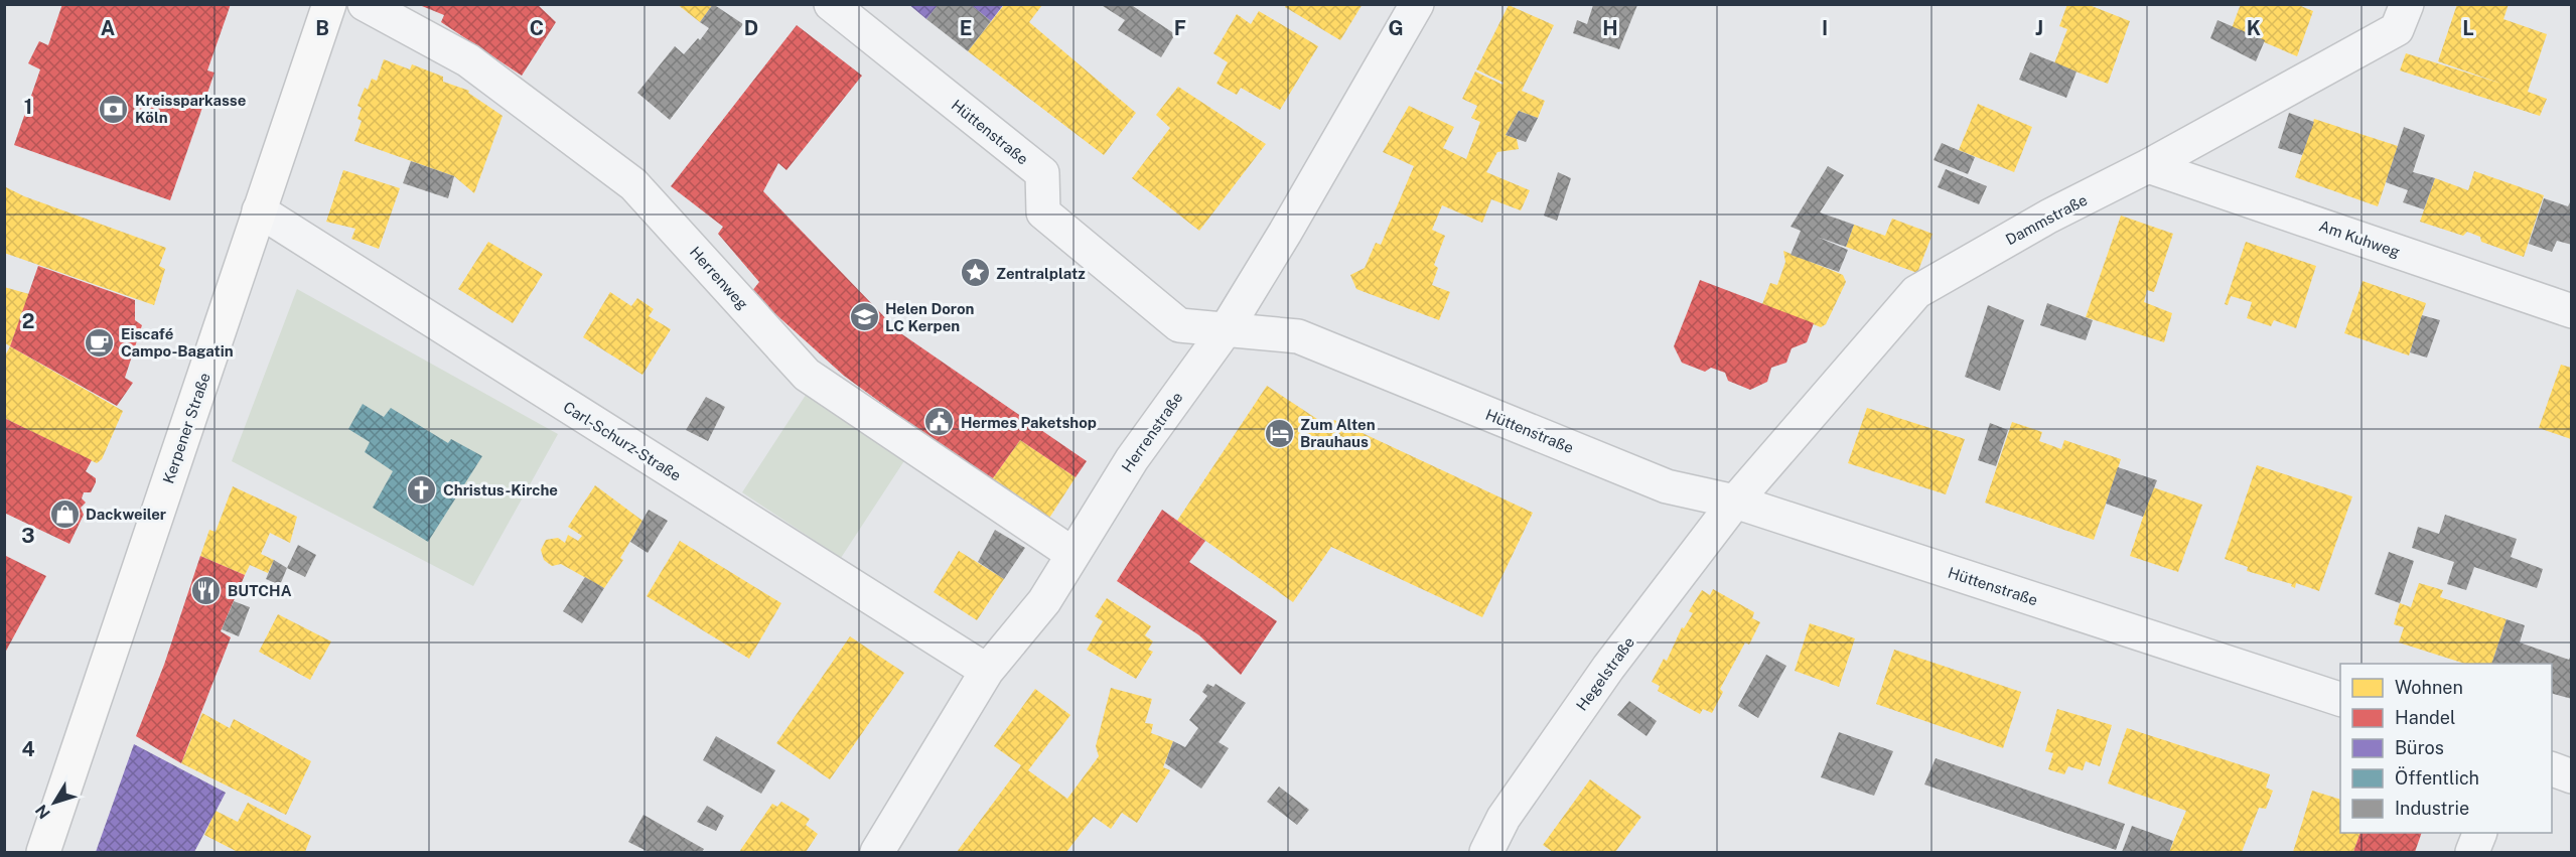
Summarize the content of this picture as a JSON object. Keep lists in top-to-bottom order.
{
  "streets": {
    "street": [
      "Hüttenstraße",
      "Dammstraße",
      "Am Kuhweg",
      "Herrenweg",
      "Kerpener Straße",
      "Herrenstraße",
      "Carl-Schurz-Straße",
      "Hegelstraße"
    ]
  },
  "crossings": [
    ["Hüttenstraße", "Dammstraße"],
    ["Hüttenstraße", "Herrenstraße"],
    ["Hüttenstraße", "Hegelstraße"],
    ["Dammstraße", "Am Kuhweg"],
    ["Dammstraße", "Hegelstraße"],
    ["Herrenweg", "Herrenstraße"],
    ["Kerpener Straße", "Carl-Schurz-Straße"],
    ["Herrenstraße", "Carl-Schurz-Straße"]
  ],
  "places": {
    "bank": ["Kreissparkasse Köln"],
    "place": ["Zentralplatz"],
    "school or university": ["Helen Doron LC Kerpen"],
    "cafe": ["Eiscafé Campo-Bagatin"],
    "public building": ["Hermes Paketshop"],
    "hotel": ["Zum Alten Brauhaus"],
    "church": ["Christus-Kirche"],
    "shop": ["Dackweiler"],
    "restaurant": ["BUTCHA"]
  },
  "legend": [
    "Wohnen",
    "Handel",
    "Büros",
    "Öffentlich",
    "Industrie"
  ],
  "north": "bottom left",
  "grid": {
    "columns": [
      "A",
      "B",
      "C",
      "D",
      "E",
      "F",
      "G",
      "H",
      "I",
      "J",
      "K",
      "L"
    ],
    "rows": [
      "1",
      "2",
      "3",
      "4"
    ]
  }
}
